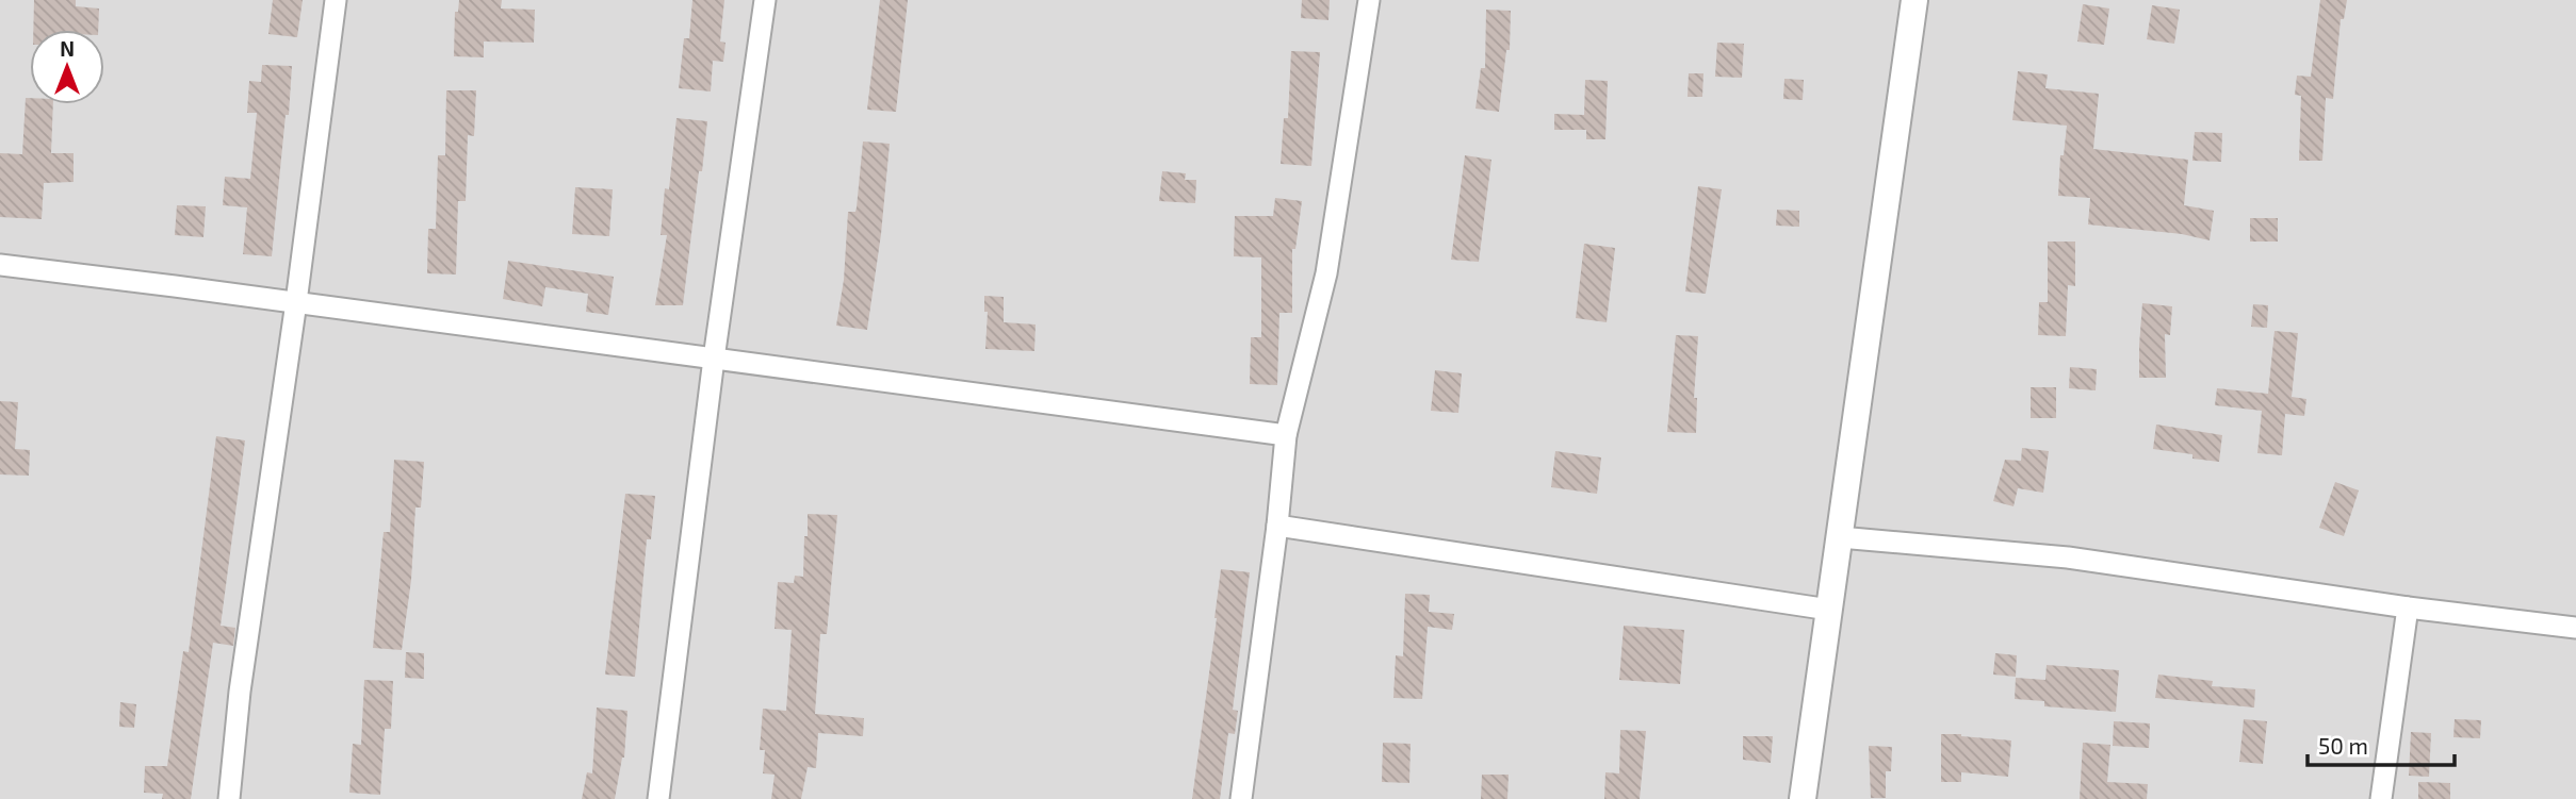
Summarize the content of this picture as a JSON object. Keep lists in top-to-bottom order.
{
  "scale_bar": "50 m",
  "north": "top"
}
